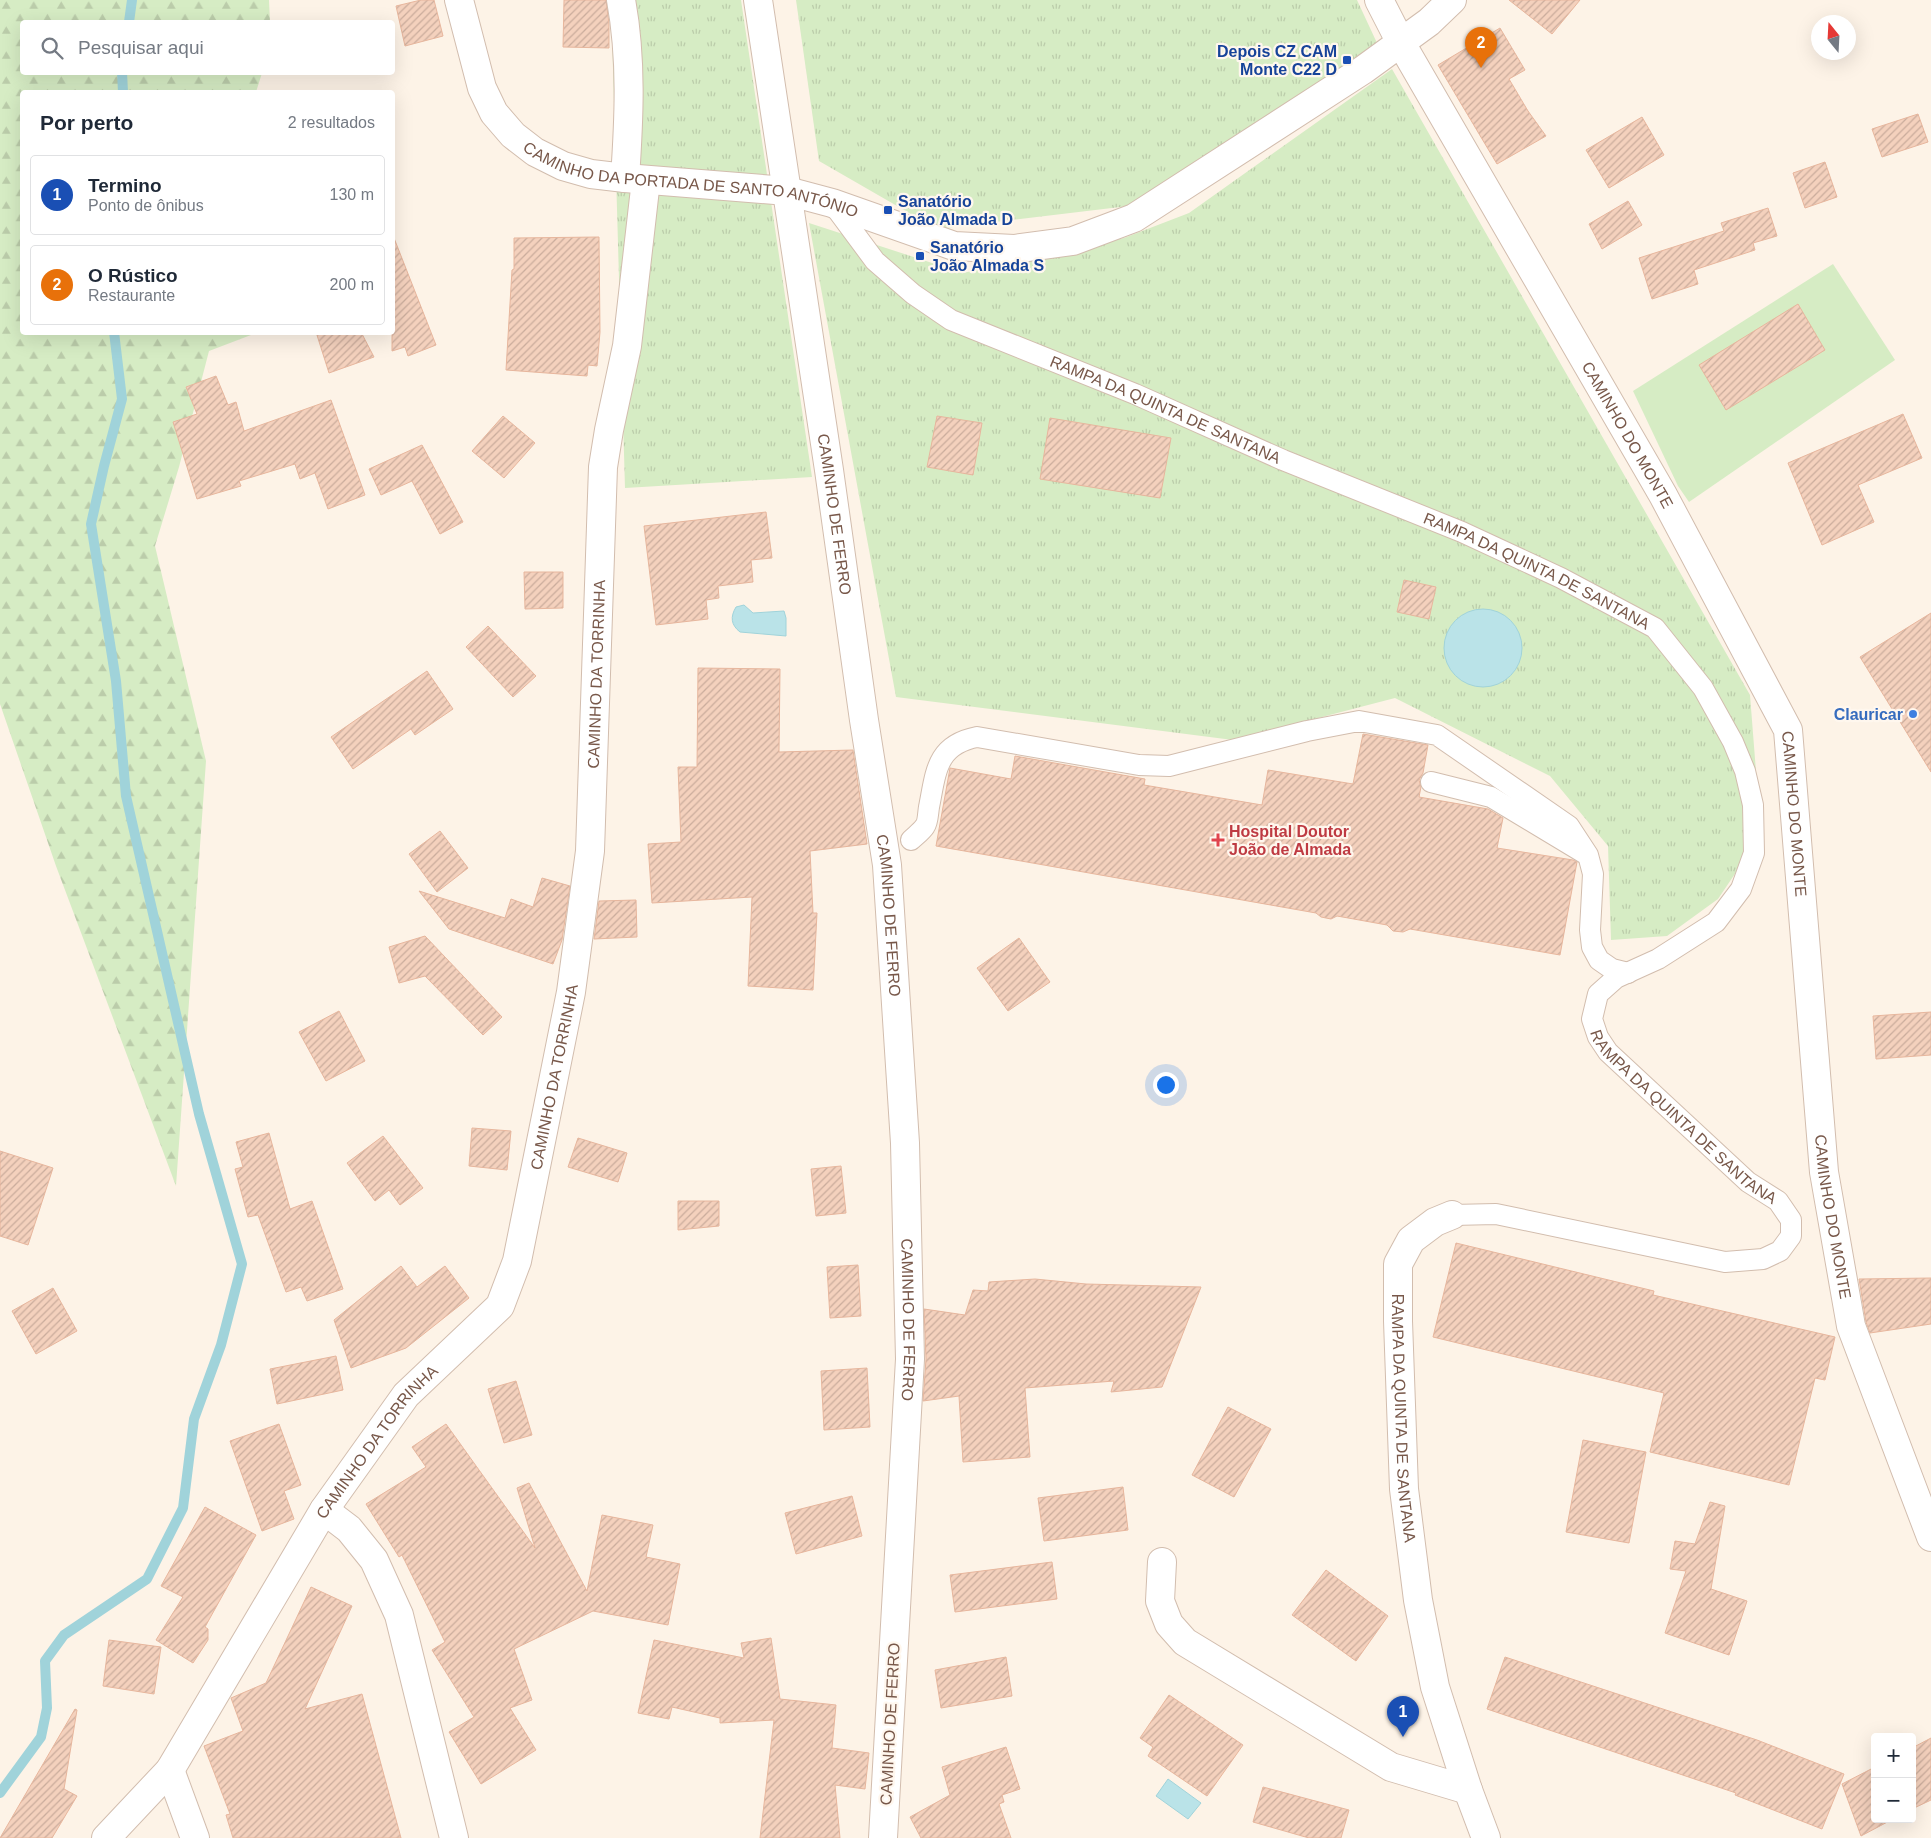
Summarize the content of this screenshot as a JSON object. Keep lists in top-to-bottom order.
{
  "streets": {
    "street": [
      "CAMINHO DA PORTADA DE SANTO ANTÓNIO",
      "RAMPA DA QUINTA DE SANTANA",
      "CAMINHO DO MONTE",
      "CAMINHO DE FERRO",
      "CAMINHO DA TORRINHA"
    ]
  },
  "crossings": [
    ["CAMINHO DA PORTADA DE SANTO ANTÓNIO", "RAMPA DA QUINTA DE SANTANA"],
    ["CAMINHO DA PORTADA DE SANTO ANTÓNIO", "CAMINHO DO MONTE"],
    ["CAMINHO DA PORTADA DE SANTO ANTÓNIO", "CAMINHO DE FERRO"],
    ["CAMINHO DA PORTADA DE SANTO ANTÓNIO", "CAMINHO DA TORRINHA"]
  ],
  "places": {
    "transit": ["Depois CZ CAM Monte C22 D", "Sanatório João Almada D", "Sanatório João Almada S"],
    "other": ["Clauricar"],
    "health": ["Hospital Doutor João de Almada"]
  },
  "north": "top",
  "page": {
    "search": "Pesquisar aqui",
    "pins": ["2", "1"],
    "heading": ["Por perto", "2 resultados"],
    "list": [
      {
        "mark": "1",
        "name": "Termino",
        "note": "Ponto de ônibus",
        "value": "130 m"
      },
      {
        "mark": "2",
        "name": "O Rústico",
        "note": "Restaurante",
        "value": "200 m"
      }
    ],
    "map_buttons": ["+", "−"]
  }
}
